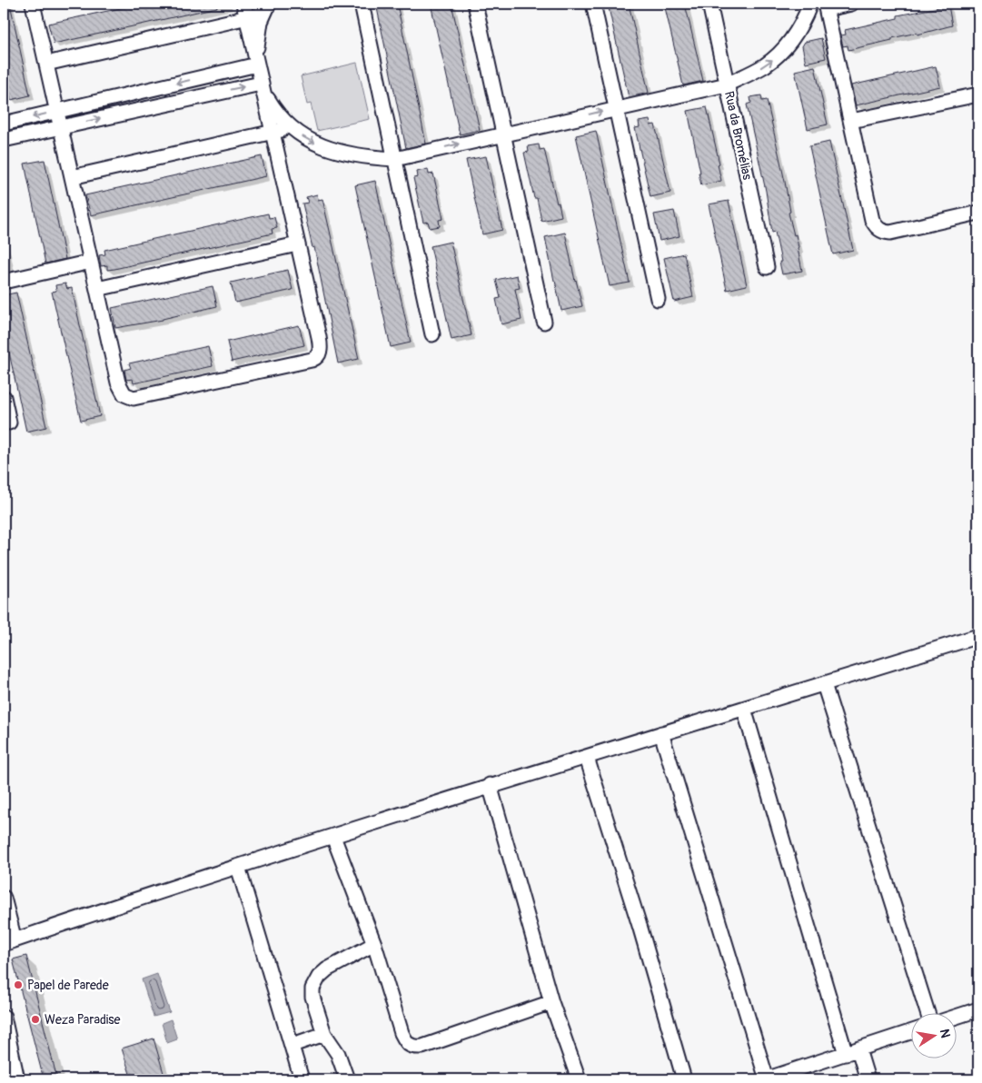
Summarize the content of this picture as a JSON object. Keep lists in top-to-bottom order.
{
  "streets": {
    "street": ["Rua da Bromélias"]
  },
  "places": ["Papel de Parede", "Weza Paradise"],
  "north": "right"
}
